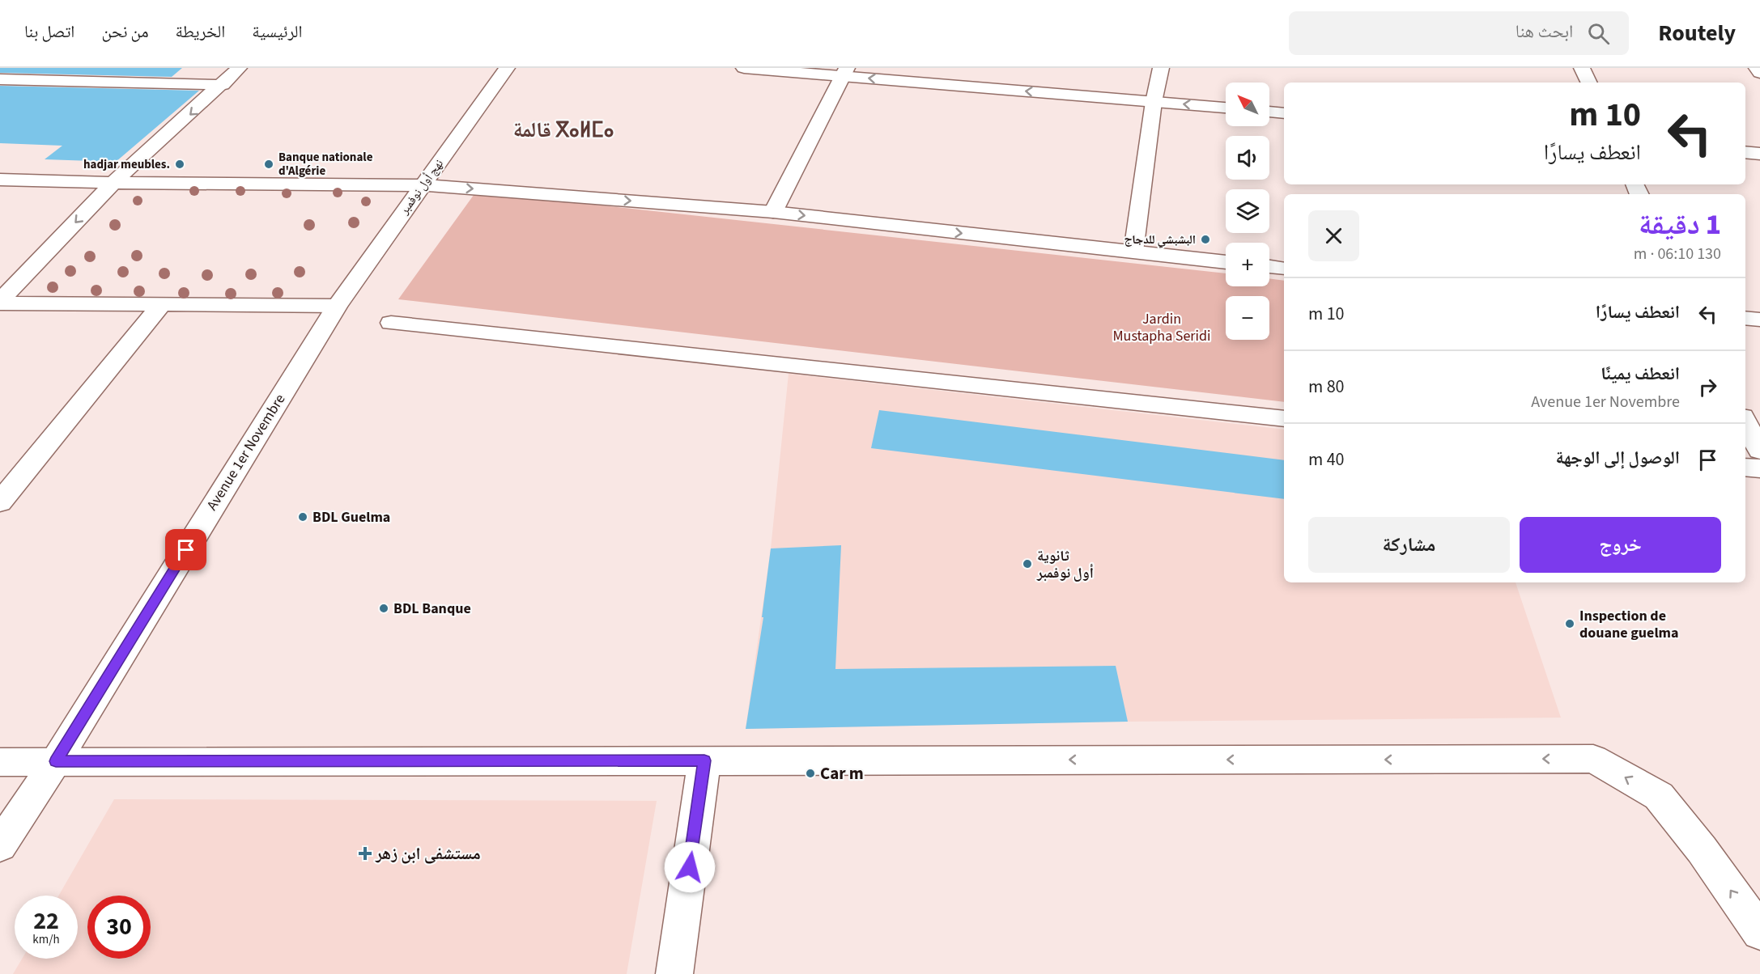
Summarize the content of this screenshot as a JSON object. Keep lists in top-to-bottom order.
{
  "streets": {
    "street": ["نهج أول نوفمبر", "Avenue 1er Novembre"]
  },
  "crossings": [
    ["نهج أول نوفمبر", "Avenue 1er Novembre"]
  ],
  "districts": ["قالمة ⴳⴰⵍⵎⴰ"],
  "parks": ["Jardin Mustapha Seridi"],
  "places": {
    "other": [
      "hadjar meubles.",
      "Banque nationale d'Algérie",
      "البشبشي للدجاج",
      "BDL Guelma",
      "ثانوية أول نوفمبر",
      "BDL Banque",
      "Inspection de douane guelma",
      "Car m"
    ],
    "health": ["مستشفى ابن زهر"]
  },
  "north": "top left",
  "page": {
    "header": "Routely",
    "search": "ابحث هنا",
    "nav": [
      "الرئيسية",
      "الخريطة",
      "من نحن",
      "اتصل بنا"
    ],
    "map_buttons": ["+", "−"],
    "turn": ["10 m", "انعطف يسارًا"],
    "heading": ["1 دقيقة", "130 m · 06:10"],
    "list": [
      {
        "name": "انعطف يسارًا",
        "value": "10 m"
      },
      {
        "name": "انعطف يمينًا",
        "note": "Avenue 1er Novembre",
        "value": "80 m"
      },
      {
        "name": "الوصول إلى الوجهة",
        "value": "40 m"
      }
    ],
    "buttons": ["خروج", "مشاركة"],
    "speed": "22 km/h",
    "limit": "30"
  }
}
